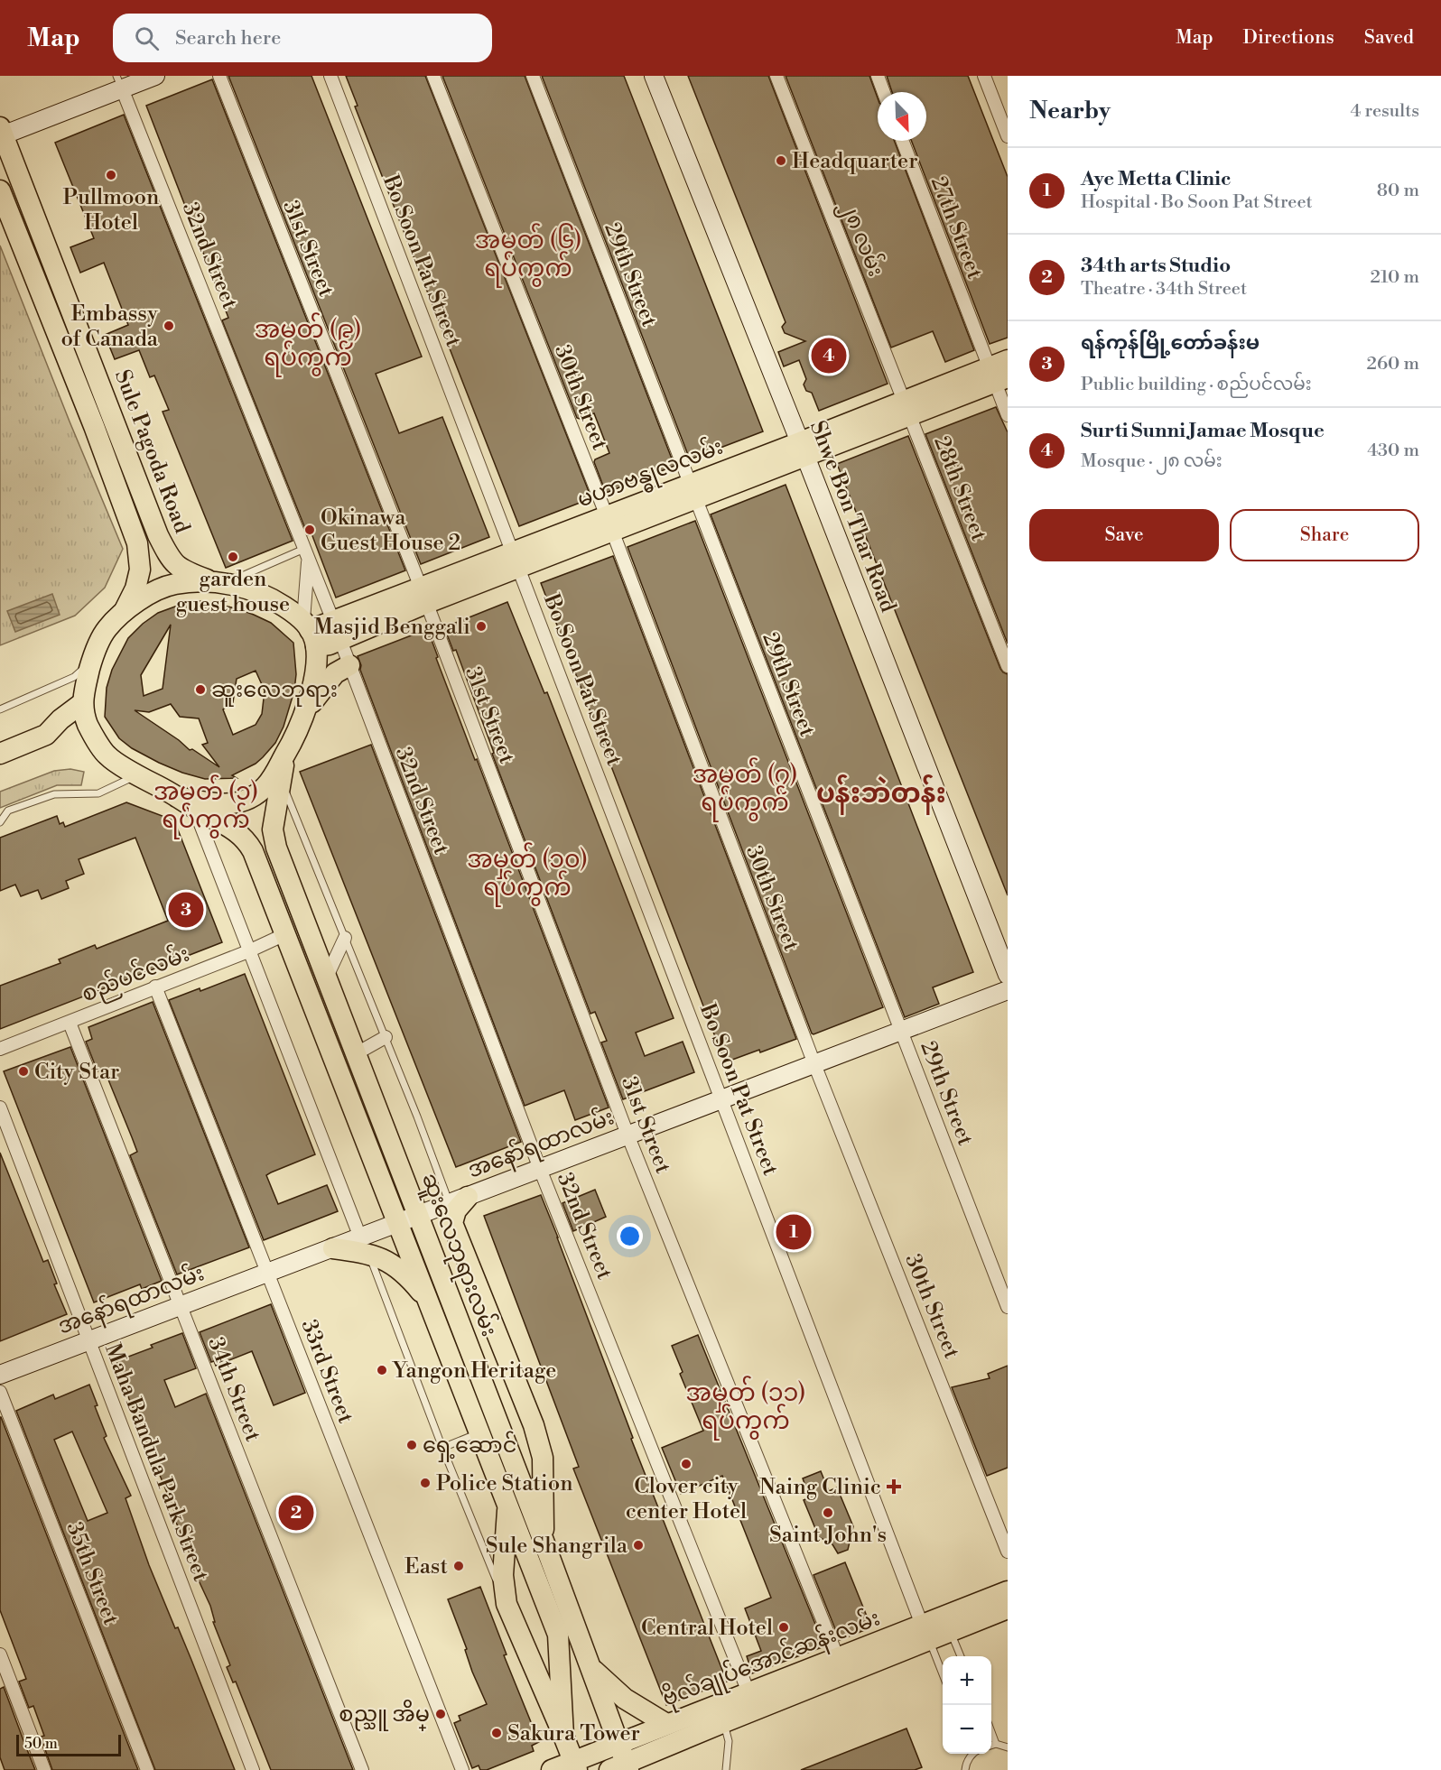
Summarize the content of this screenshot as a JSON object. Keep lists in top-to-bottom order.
{
  "streets": {
    "main road": [
      "Sule Pagoda Road",
      "မဟာဗန္ဓုလလမ်း",
      "Shwe Bon Thar Road",
      "အနော်ရထာလမ်း",
      "ဆူးလေဘုရားလမ်း",
      "ဗိုလ်ချုပ်အောင်ဆန်းလမ်း"
    ],
    "street": [
      "27th Street",
      "၂၈ လမ်း",
      "31st Street",
      "32nd Street",
      "Bo Soon Pat Street",
      "29th Street",
      "30th Street",
      "28th Street",
      "စည်ပင်လမ်း",
      "33rd Street",
      "34th Street",
      "Maha Bandula Park Street",
      "35th Street"
    ]
  },
  "crossings": [
    ["27th Street", "မဟာဗန္ဓုလလမ်း"],
    ["၂၈ လမ်း", "မဟာဗန္ဓုလလမ်း"],
    ["၂၈ လမ်း", "28th Street"],
    ["31st Street", "မဟာဗန္ဓုလလမ်း"],
    ["31st Street", "အနော်ရထာလမ်း"],
    ["31st Street", "ဗိုလ်ချုပ်အောင်ဆန်းလမ်း"],
    ["32nd Street", "မဟာဗန္ဓုလလမ်း"],
    ["32nd Street", "အနော်ရထာလမ်း"],
    ["32nd Street", "ဗိုလ်ချုပ်အောင်ဆန်းလမ်း"],
    ["Bo Soon Pat Street", "မဟာဗန္ဓုလလမ်း"],
    ["Bo Soon Pat Street", "အနော်ရထာလမ်း"],
    ["Bo Soon Pat Street", "ဗိုလ်ချုပ်အောင်ဆန်းလမ်း"],
    ["29th Street", "မဟာဗန္ဓုလလမ်း"],
    ["29th Street", "အနော်ရထာလမ်း"],
    ["30th Street", "မဟာဗန္ဓုလလမ်း"],
    ["30th Street", "အနော်ရထာလမ်း"],
    ["မဟာဗန္ဓုလလမ်း", "28th Street"],
    ["မဟာဗန္ဓုလလမ်း", "Shwe Bon Thar Road"],
    ["စည်ပင်လမ်း", "ဆူးလေဘုရားလမ်း"],
    ["စည်ပင်လမ်း", "33rd Street"],
    ["စည်ပင်လမ်း", "34th Street"],
    ["အနော်ရထာလမ်း", "ဆူးလေဘုရားလမ်း"],
    ["အနော်ရထာလမ်း", "33rd Street"],
    ["အနော်ရထာလမ်း", "34th Street"],
    ["အနော်ရထာလမ်း", "Maha Bandula Park Street"],
    ["ဆူးလေဘုရားလမ်း", "ဗိုလ်ချုပ်အောင်ဆန်းလမ်း"]
  ],
  "districts": [
    "အမှတ် (၆) ရပ်ကွက်",
    "အမှတ် (၉) ရပ်ကွက်",
    "အမှတ် (၇) ရပ်ကွက်",
    "အမှတ် (၁) ရပ်ကွက်",
    "ပန်းဘဲတန်း",
    "အမှတ် (၁၀) ရပ်ကွက်",
    "အမှတ် (၁၁) ရပ်ကွက်"
  ],
  "places": {
    "other": [
      "Headquarter",
      "Pullmoon Hotel",
      "Embassy of Canada",
      "Okinawa Guest House 2",
      "garden guest house",
      "Masjid Benggali",
      "ဆူးလေဘုရား",
      "City Star",
      "Yangon Heritage",
      "ရှေ့ဆောင်",
      "Clover city center Hotel",
      "Police Station",
      "Saint John's",
      "Sule Shangrila",
      "East",
      "Central Hotel",
      "စည္သူ အိမ္",
      "Sakura Tower"
    ],
    "health": ["Naing Clinic"]
  },
  "scale_bar": "50 m",
  "north": "bottom right",
  "page": {
    "header": "Map",
    "search": "Search here",
    "nav": ["Map", "Directions", "Saved"],
    "heading": ["Nearby", "4 results"],
    "list": [
      {
        "mark": "1",
        "name": "Aye Metta Clinic",
        "note": "Hospital · Bo Soon Pat Street",
        "value": "80 m"
      },
      {
        "mark": "2",
        "name": "34th arts Studio",
        "note": "Theatre · 34th Street",
        "value": "210 m"
      },
      {
        "mark": "3",
        "name": "ရန်ကုန်မြို့တော်ခန်းမ",
        "note": "Public building · စည်ပင်လမ်း",
        "value": "260 m"
      },
      {
        "mark": "4",
        "name": "Surti Sunni Jamae Mosque",
        "note": "Mosque · ၂၈ လမ်း",
        "value": "430 m"
      }
    ],
    "pins": [
      "4",
      "3",
      "1",
      "2"
    ],
    "buttons": ["Save", "Share"],
    "map_buttons": ["+", "−"],
    "scale": "50 m"
  }
}
